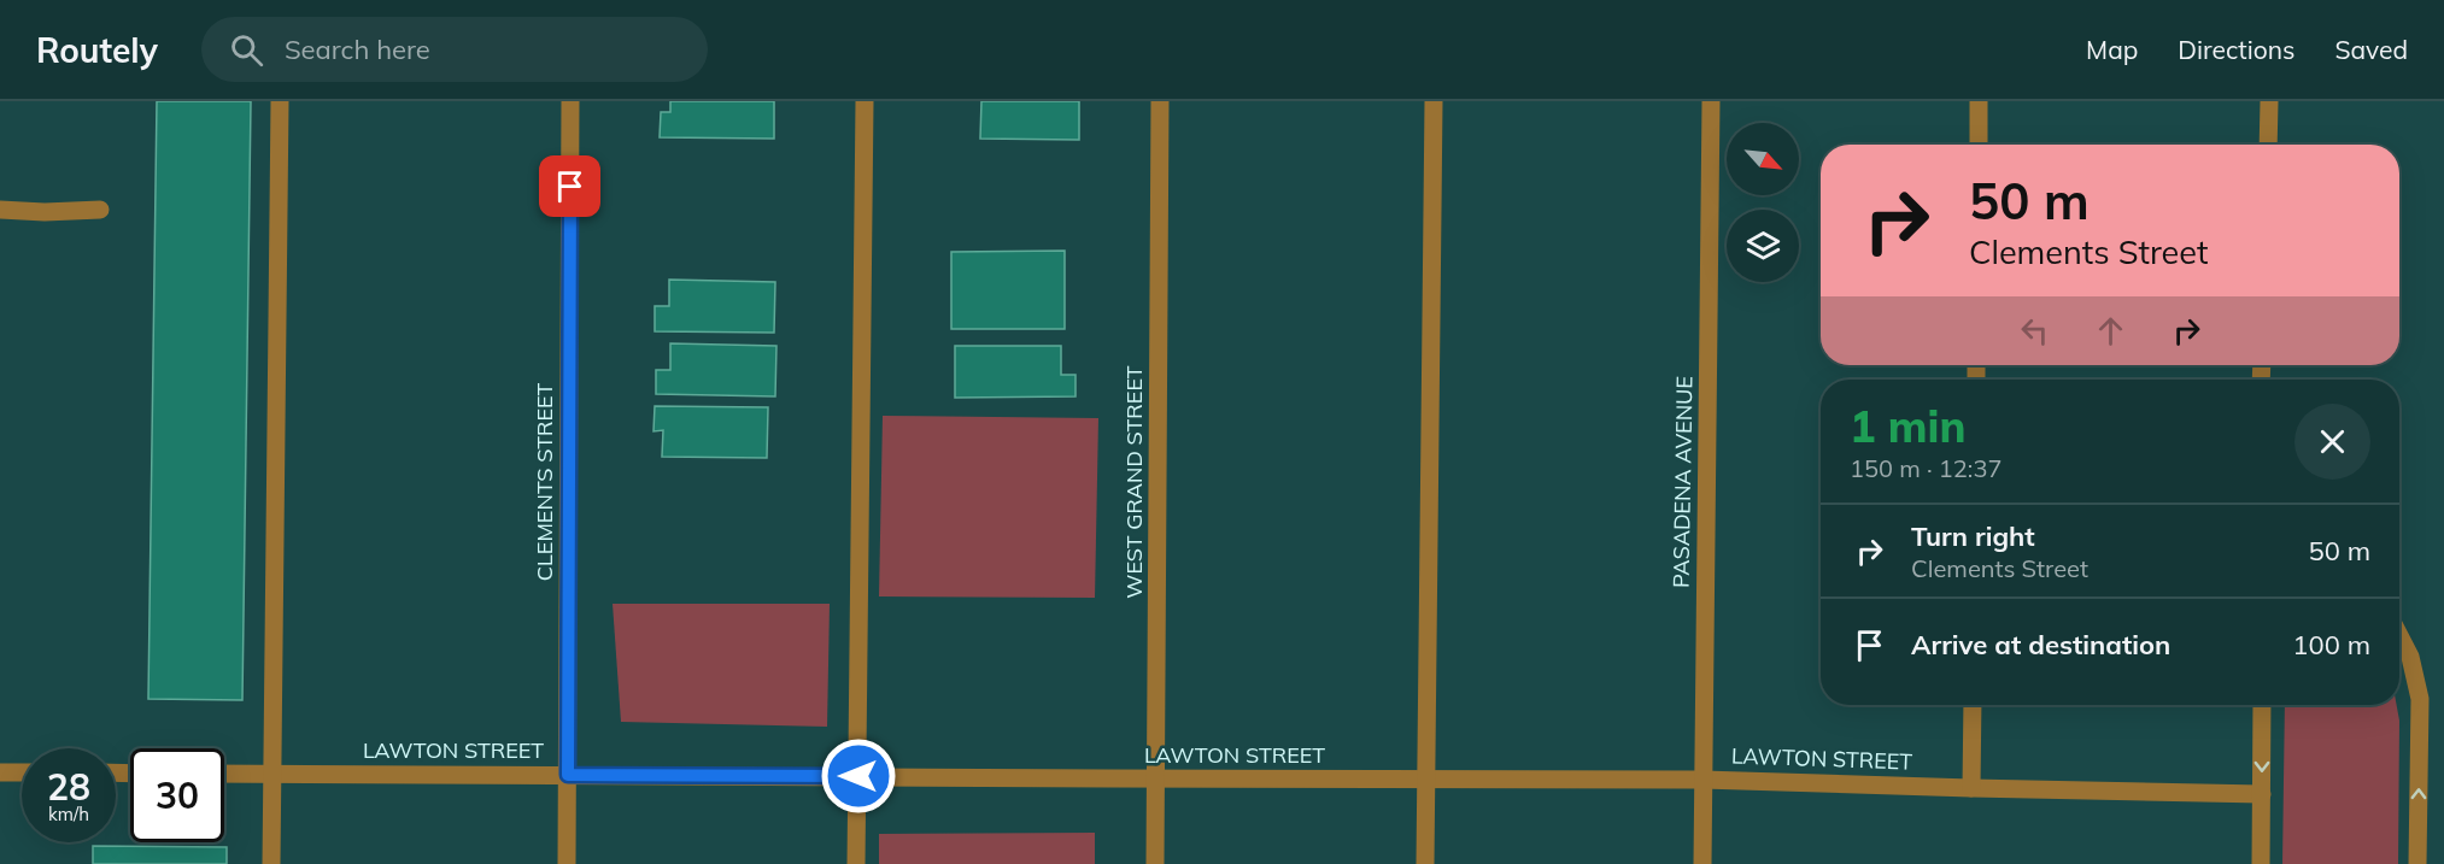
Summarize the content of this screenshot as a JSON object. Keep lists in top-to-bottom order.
{
  "streets": {
    "street": [
      "CLEMENTS STREET",
      "WEST GRAND STREET",
      "PASADENA AVENUE",
      "LAWTON STREET"
    ]
  },
  "crossings": [
    ["CLEMENTS STREET", "LAWTON STREET"],
    ["WEST GRAND STREET", "LAWTON STREET"],
    ["PASADENA AVENUE", "LAWTON STREET"]
  ],
  "north": "bottom right",
  "page": {
    "header": "Routely",
    "search": "Search here",
    "nav": ["Map", "Directions", "Saved"],
    "turn": ["50 m", "Clements Street"],
    "heading": ["1 min", "150 m · 12:37"],
    "list": [
      {
        "name": "Turn right",
        "note": "Clements Street",
        "value": "50 m"
      },
      {
        "name": "Arrive at destination",
        "value": "100 m"
      }
    ],
    "speed": "28 km/h",
    "limit": "30"
  }
}
